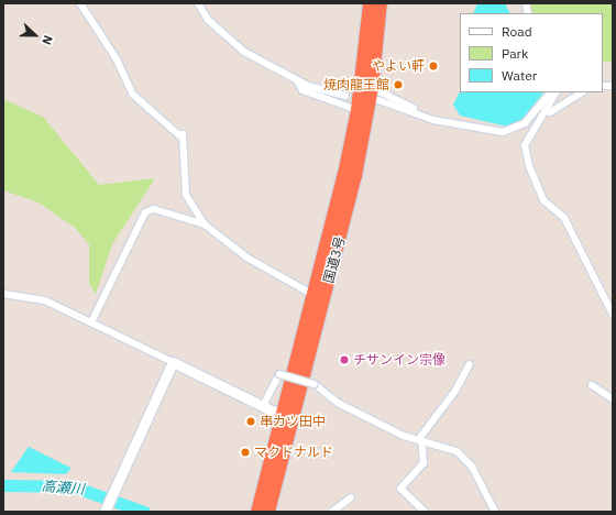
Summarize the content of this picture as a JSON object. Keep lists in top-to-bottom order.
{
  "streets": {
    "highway": ["国道3号"]
  },
  "water": ["高瀬川"],
  "places": [
    "やよい軒",
    "焼肉龍王館",
    "チサンイン宗像",
    "串カツ田中",
    "マクドナルド"
  ],
  "legend": ["Road", "Park", "Water"],
  "north": "right"
}
